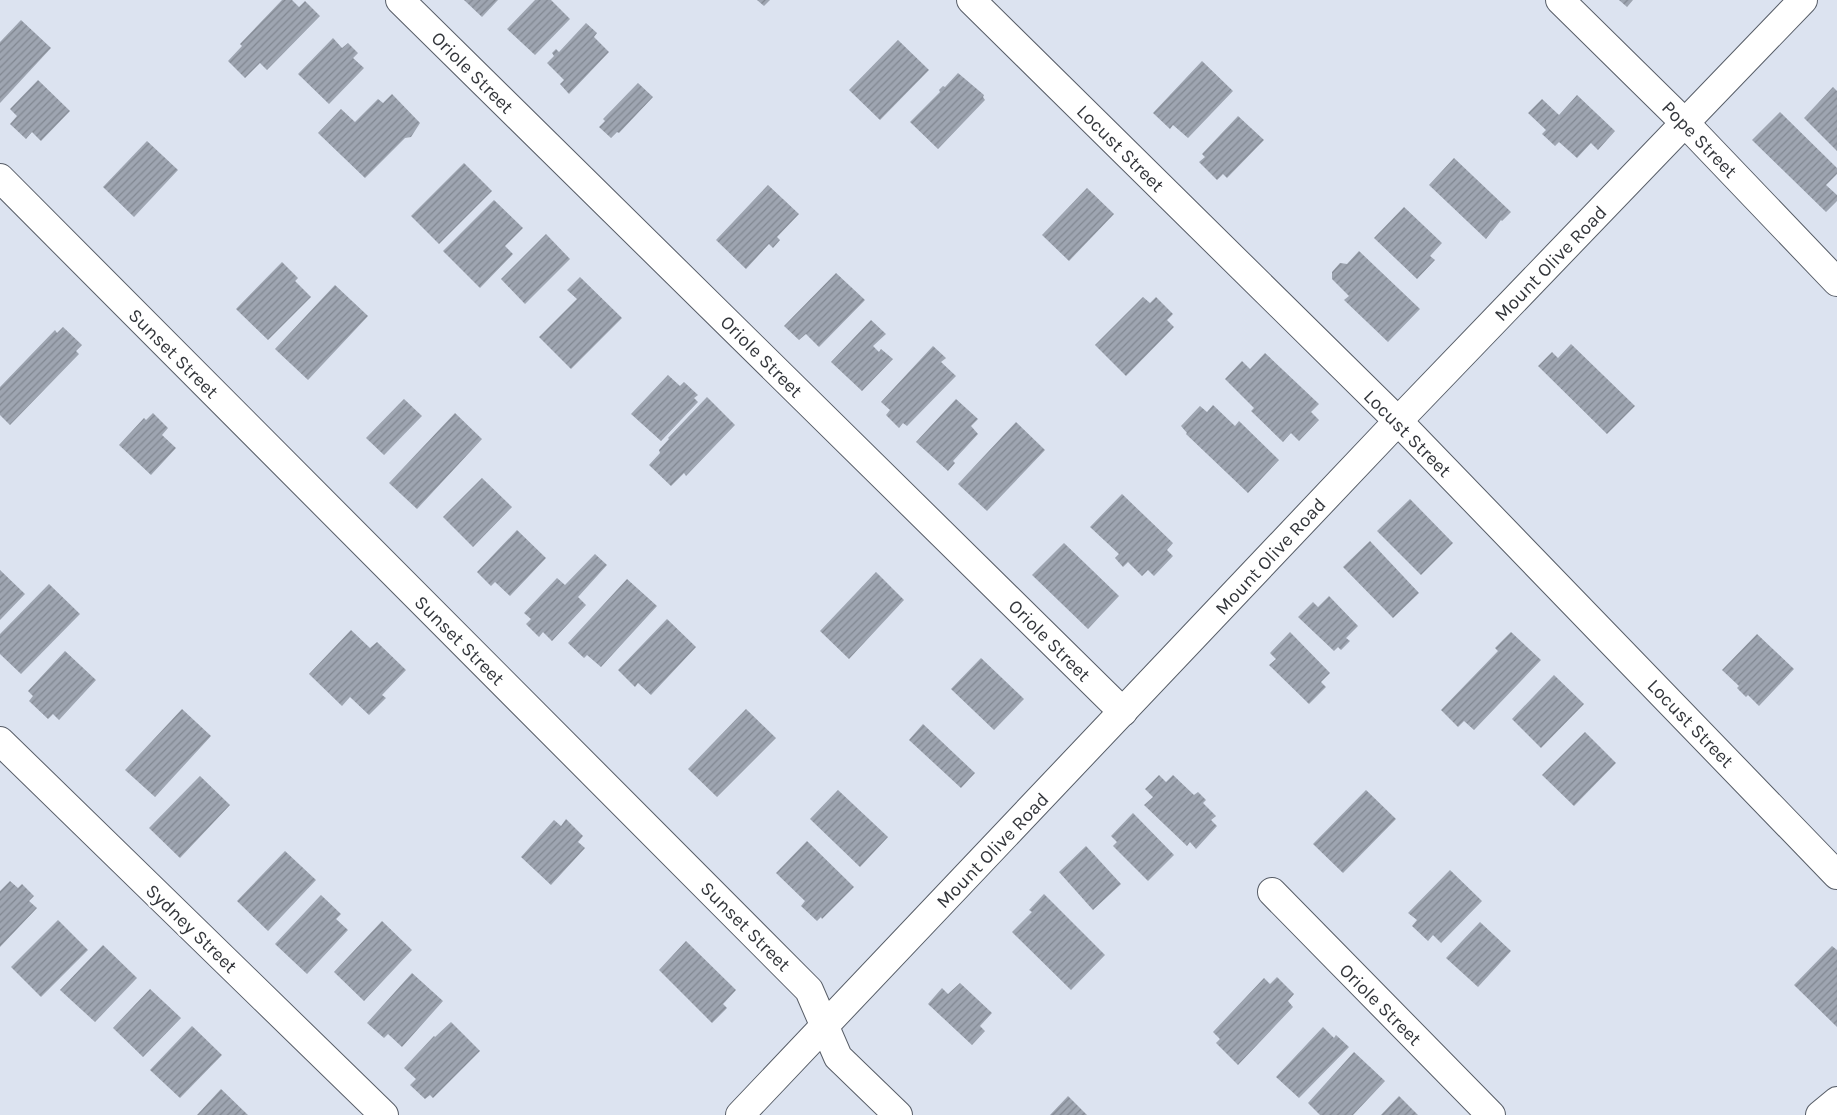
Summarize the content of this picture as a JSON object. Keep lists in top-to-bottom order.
{
  "streets": {
    "street": [
      "Oriole Street",
      "Pope Street",
      "Locust Street",
      "Mount Olive Road",
      "Sunset Street",
      "Sydney Street"
    ]
  },
  "crossings": [
    ["Oriole Street", "Mount Olive Road"],
    ["Pope Street", "Mount Olive Road"],
    ["Locust Street", "Mount Olive Road"],
    ["Mount Olive Road", "Sunset Street"]
  ]
}
